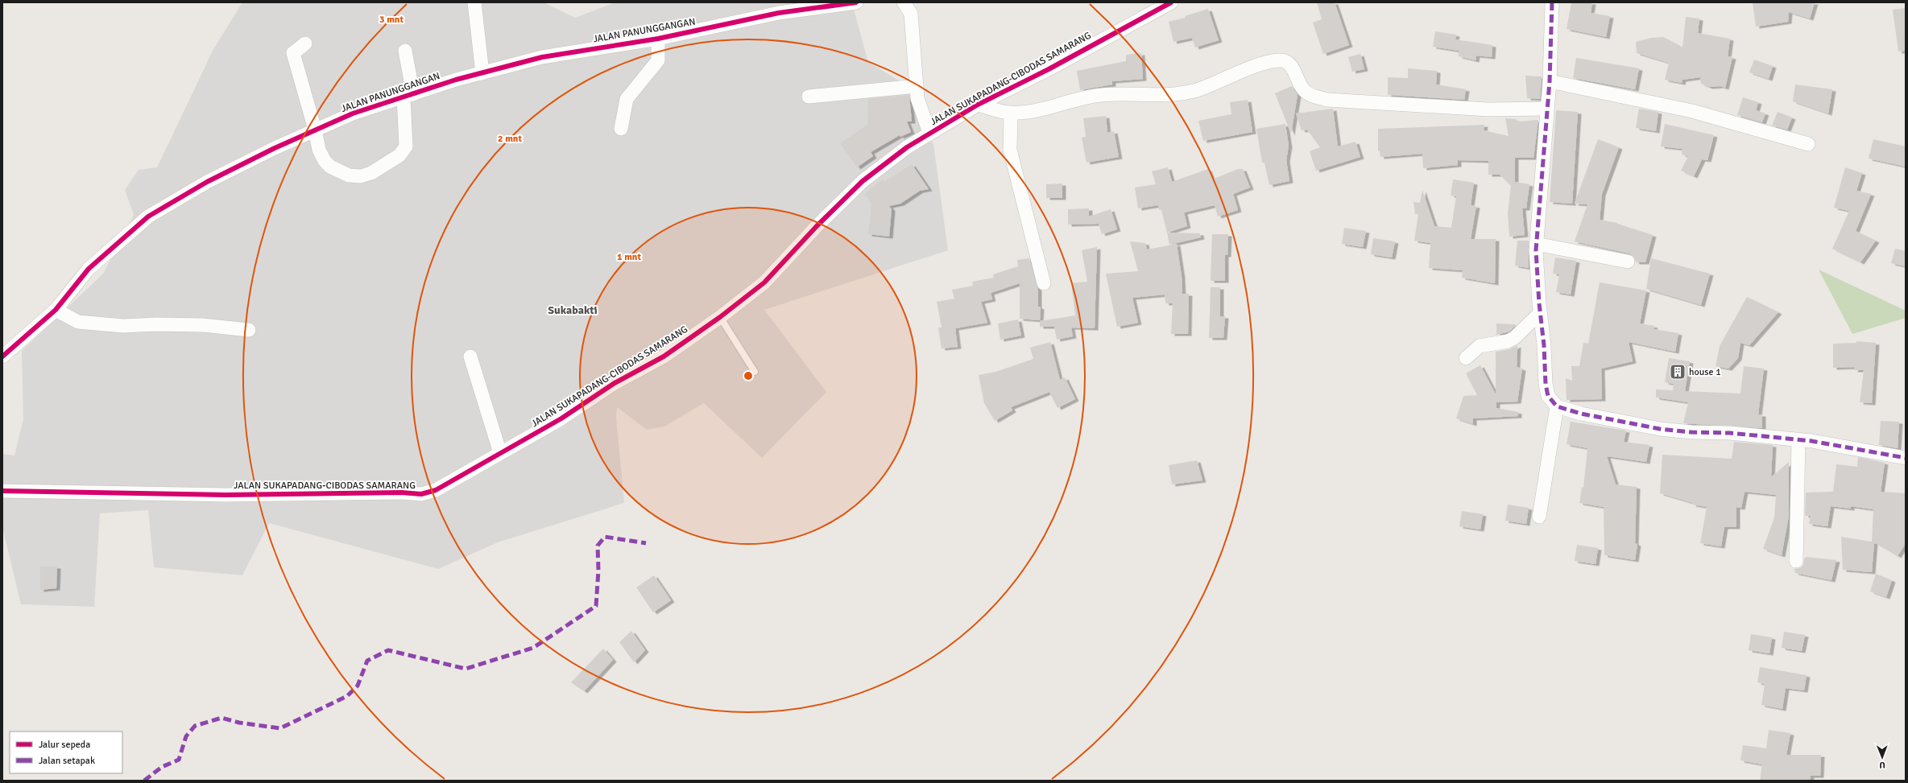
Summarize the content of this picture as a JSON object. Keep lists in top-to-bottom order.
{
  "streets": {
    "street": ["JALAN PANUNGGANGAN", "JALAN SUKAPADANG-CIBODAS SAMARANG"]
  },
  "districts": ["Sukabakti"],
  "places": {
    "building": ["house 1"]
  },
  "legend": ["Jalur sepeda", "Jalan setapak"],
  "north": "bottom",
  "rings": ["3 mnt", "2 mnt", "1 mnt"]
}
